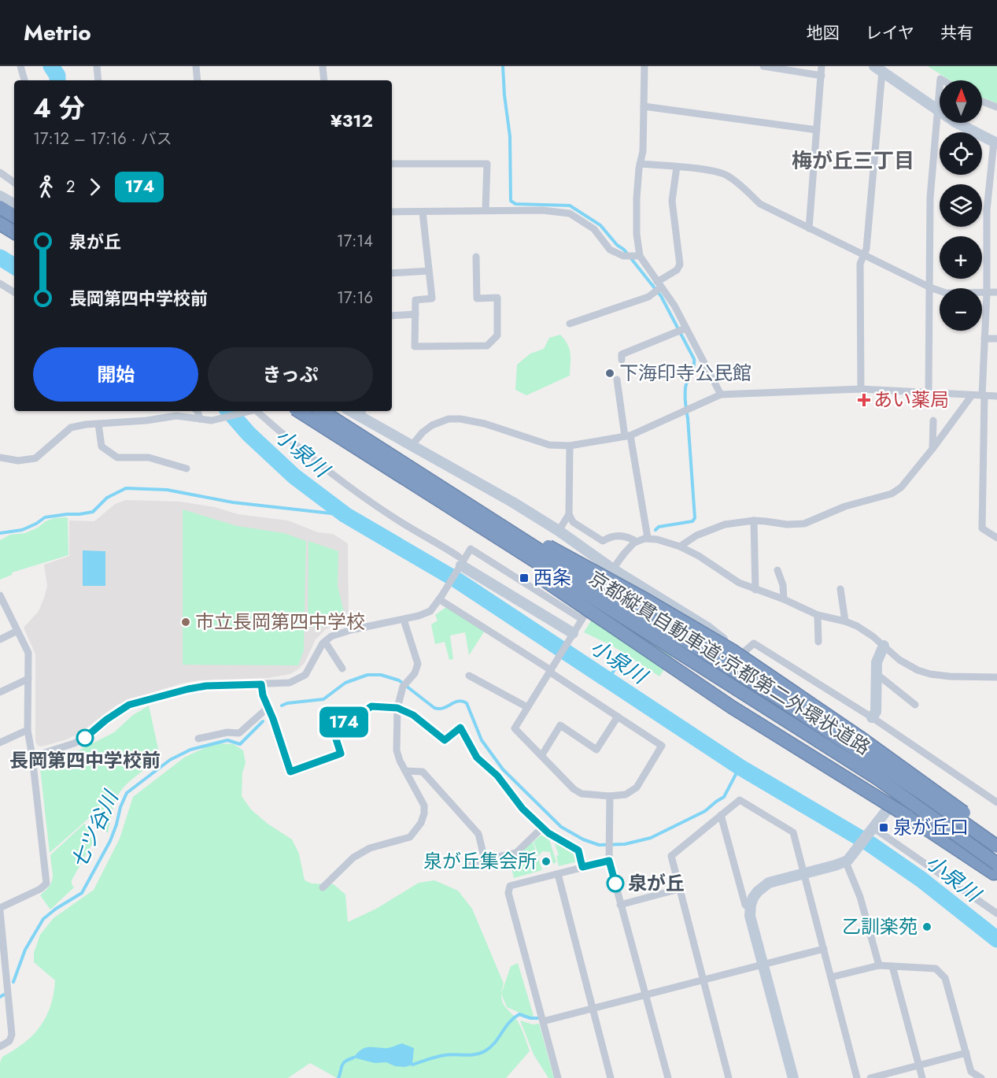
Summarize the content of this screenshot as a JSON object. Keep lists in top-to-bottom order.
{
  "streets": {
    "highway": ["京都縦貫自動車道;京都第二外環状道路"]
  },
  "districts": ["梅が丘三丁目"],
  "water": ["小泉川", "七ツ谷川"],
  "places": {
    "other": [
      "下海印寺公民館",
      "市立長岡第四中学校",
      "長岡第四中学校前",
      "泉が丘集会所",
      "泉が丘",
      "乙訓楽苑"
    ],
    "health": ["あい薬局"],
    "transit": ["西条", "泉が丘口"]
  },
  "lines": ["bus line 174"],
  "north": "top",
  "page": {
    "header": "Metrio",
    "nav": ["地図", "レイヤ", "共有"],
    "on_map": "174",
    "map_buttons": ["+", "−"],
    "heading": ["4 分", "17:12 – 17:16 · バス", "¥312"],
    "legs": ["2", "174"],
    "list": [
      {
        "name": "泉が丘",
        "value": "17:14"
      },
      {
        "name": "長岡第四中学校前",
        "value": "17:16"
      }
    ],
    "buttons": ["開始", "きっぷ"]
  }
}
